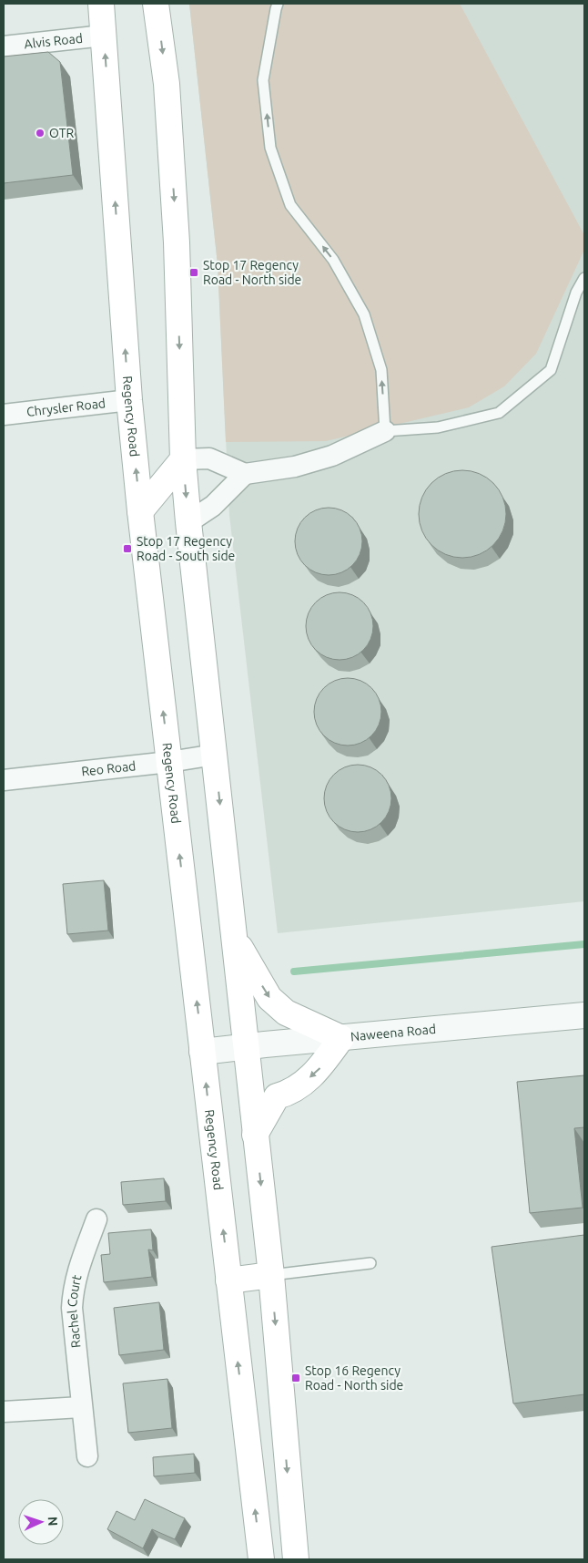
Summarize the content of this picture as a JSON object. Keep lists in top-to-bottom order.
{
  "streets": {
    "main road": ["Regency Road"],
    "street": [
      "Alvis Road",
      "Chrysler Road",
      "Reo Road",
      "Naweena Road",
      "Rachel Court"
    ]
  },
  "crossings": [
    ["Alvis Road", "Regency Road"],
    ["Chrysler Road", "Regency Road"],
    ["Regency Road", "Reo Road"],
    ["Regency Road", "Naweena Road"]
  ],
  "places": {
    "other": ["OTR"],
    "transit": ["Stop 17 Regency Road - North side", "Stop 17 Regency Road - South side", "Stop 16 Regency Road - North side"]
  },
  "north": "right"
}
